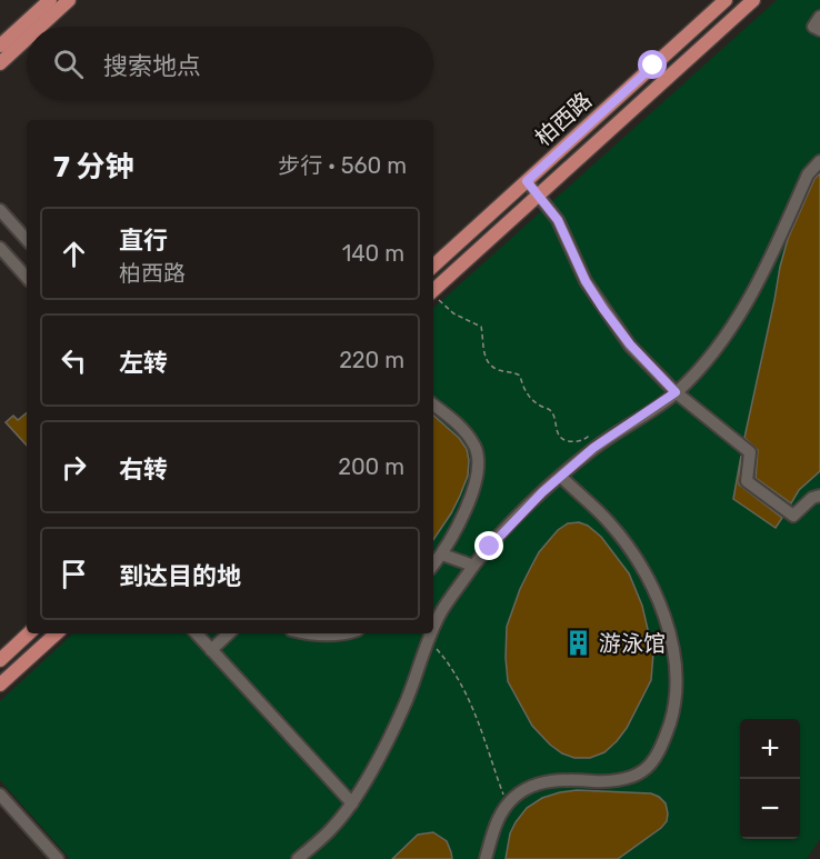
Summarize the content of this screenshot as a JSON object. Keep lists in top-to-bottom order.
{
  "streets": {
    "main road": ["柏西路"]
  },
  "places": {
    "building": ["游泳馆"]
  },
  "page": {
    "search": "搜索地点",
    "heading": ["7 分钟", "步行 · 560 m"],
    "list": [
      ["直行", "柏西路", "140 m"],
      ["左转", "220 m"],
      ["右转", "200 m"],
      "到达目的地"
    ],
    "map_buttons": ["+", "−"]
  }
}
